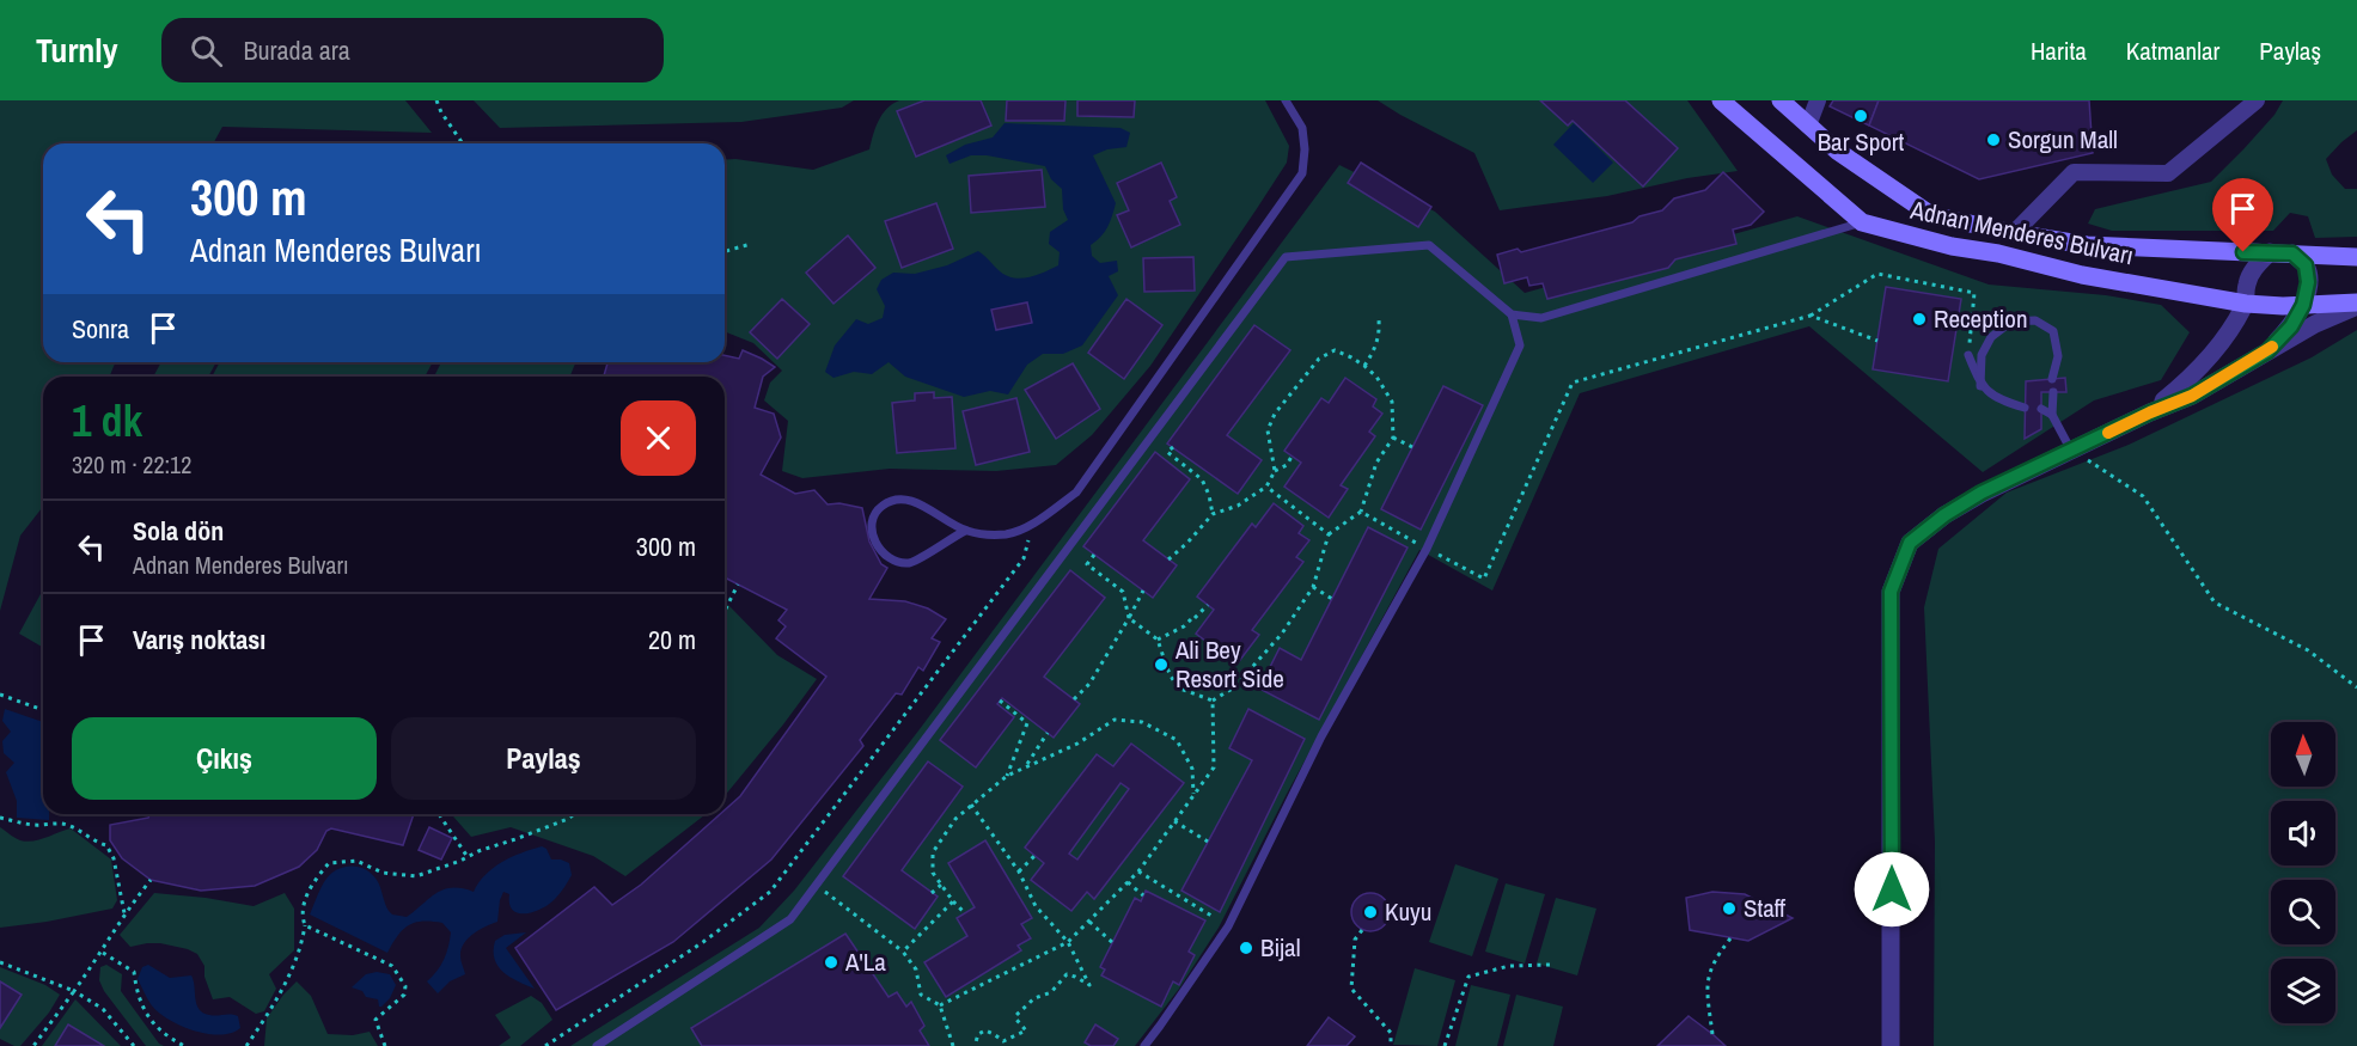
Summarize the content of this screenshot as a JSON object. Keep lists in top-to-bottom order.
{
  "streets": {
    "main road": ["Adnan Menderes Bulvarı"]
  },
  "places": [
    "Bar Sport",
    "Sorgun Mall",
    "Reception",
    "Ali Bey Resort Side",
    "Staff",
    "Kuyu",
    "Bijal",
    "A'La"
  ],
  "north": "top",
  "page": {
    "header": "Turnly",
    "search": "Burada ara",
    "nav": ["Harita", "Katmanlar", "Paylaş"],
    "turn": ["300 m", "Adnan Menderes Bulvarı"],
    "then": "Sonra",
    "heading": ["1 dk", "320 m · 22:12"],
    "list": [
      {
        "name": "Sola dön",
        "note": "Adnan Menderes Bulvarı",
        "value": "300 m"
      },
      {
        "name": "Varış noktası",
        "value": "20 m"
      }
    ],
    "buttons": ["Çıkış", "Paylaş"]
  }
}
